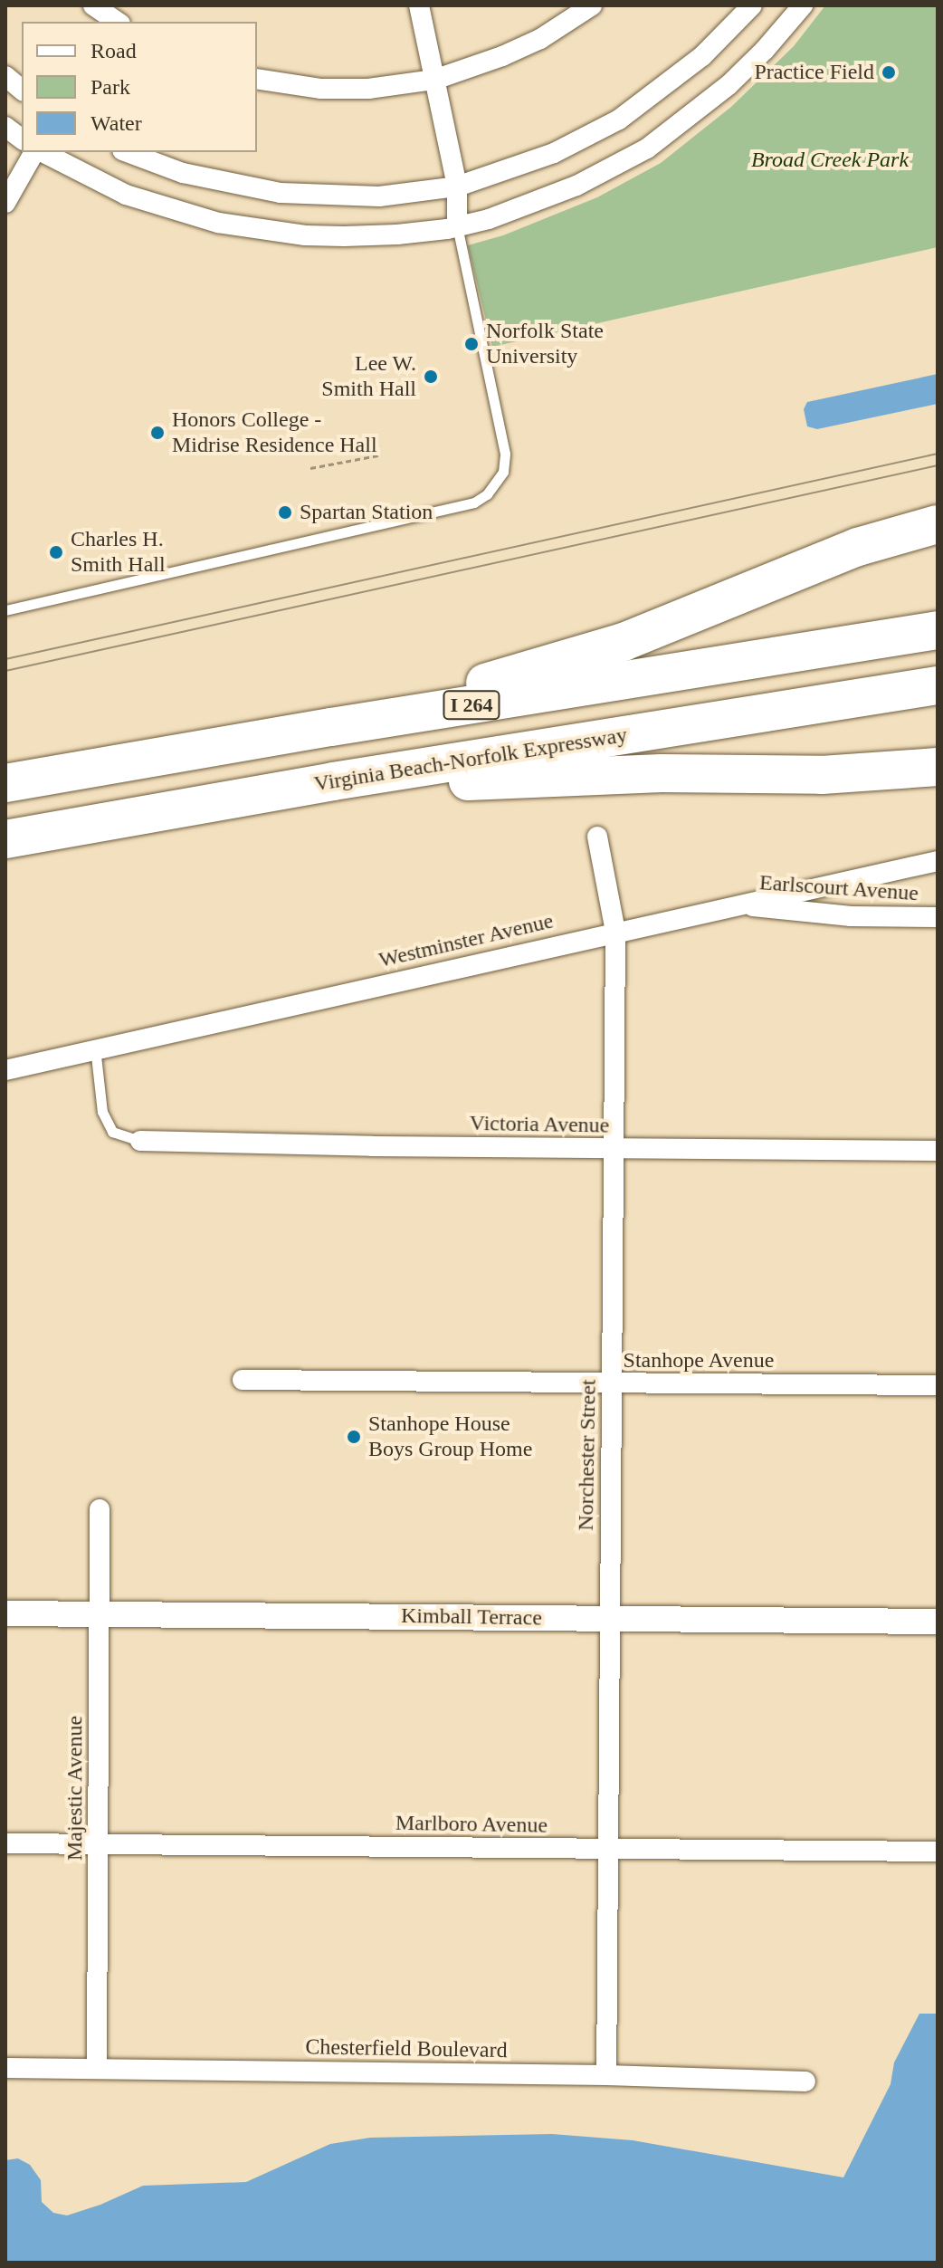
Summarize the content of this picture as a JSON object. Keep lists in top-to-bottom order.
{
  "streets": {
    "highway": ["I 264", "Virginia Beach-Norfolk Expressway"],
    "street": [
      "Earlscourt Avenue",
      "Westminster Avenue",
      "Victoria Avenue",
      "Stanhope Avenue",
      "Norchester Street",
      "Kimball Terrace",
      "Majestic Avenue",
      "Marlboro Avenue",
      "Chesterfield Boulevard"
    ]
  },
  "crossings": [
    ["Earlscourt Avenue", "Westminster Avenue"],
    ["Westminster Avenue", "Norchester Street"],
    ["Victoria Avenue", "Norchester Street"],
    ["Stanhope Avenue", "Norchester Street"],
    ["Norchester Street", "Kimball Terrace"],
    ["Norchester Street", "Marlboro Avenue"],
    ["Norchester Street", "Chesterfield Boulevard"],
    ["Kimball Terrace", "Majestic Avenue"],
    ["Majestic Avenue", "Marlboro Avenue"],
    ["Majestic Avenue", "Chesterfield Boulevard"]
  ],
  "parks": ["Broad Creek Park"],
  "places": [
    "Practice Field",
    "Norfolk State University",
    "Lee W. Smith Hall",
    "Honors College - Midrise Residence Hall",
    "Spartan Station",
    "Charles H. Smith Hall",
    "Stanhope House Boys Group Home"
  ],
  "legend": ["Road", "Park", "Water"]
}
